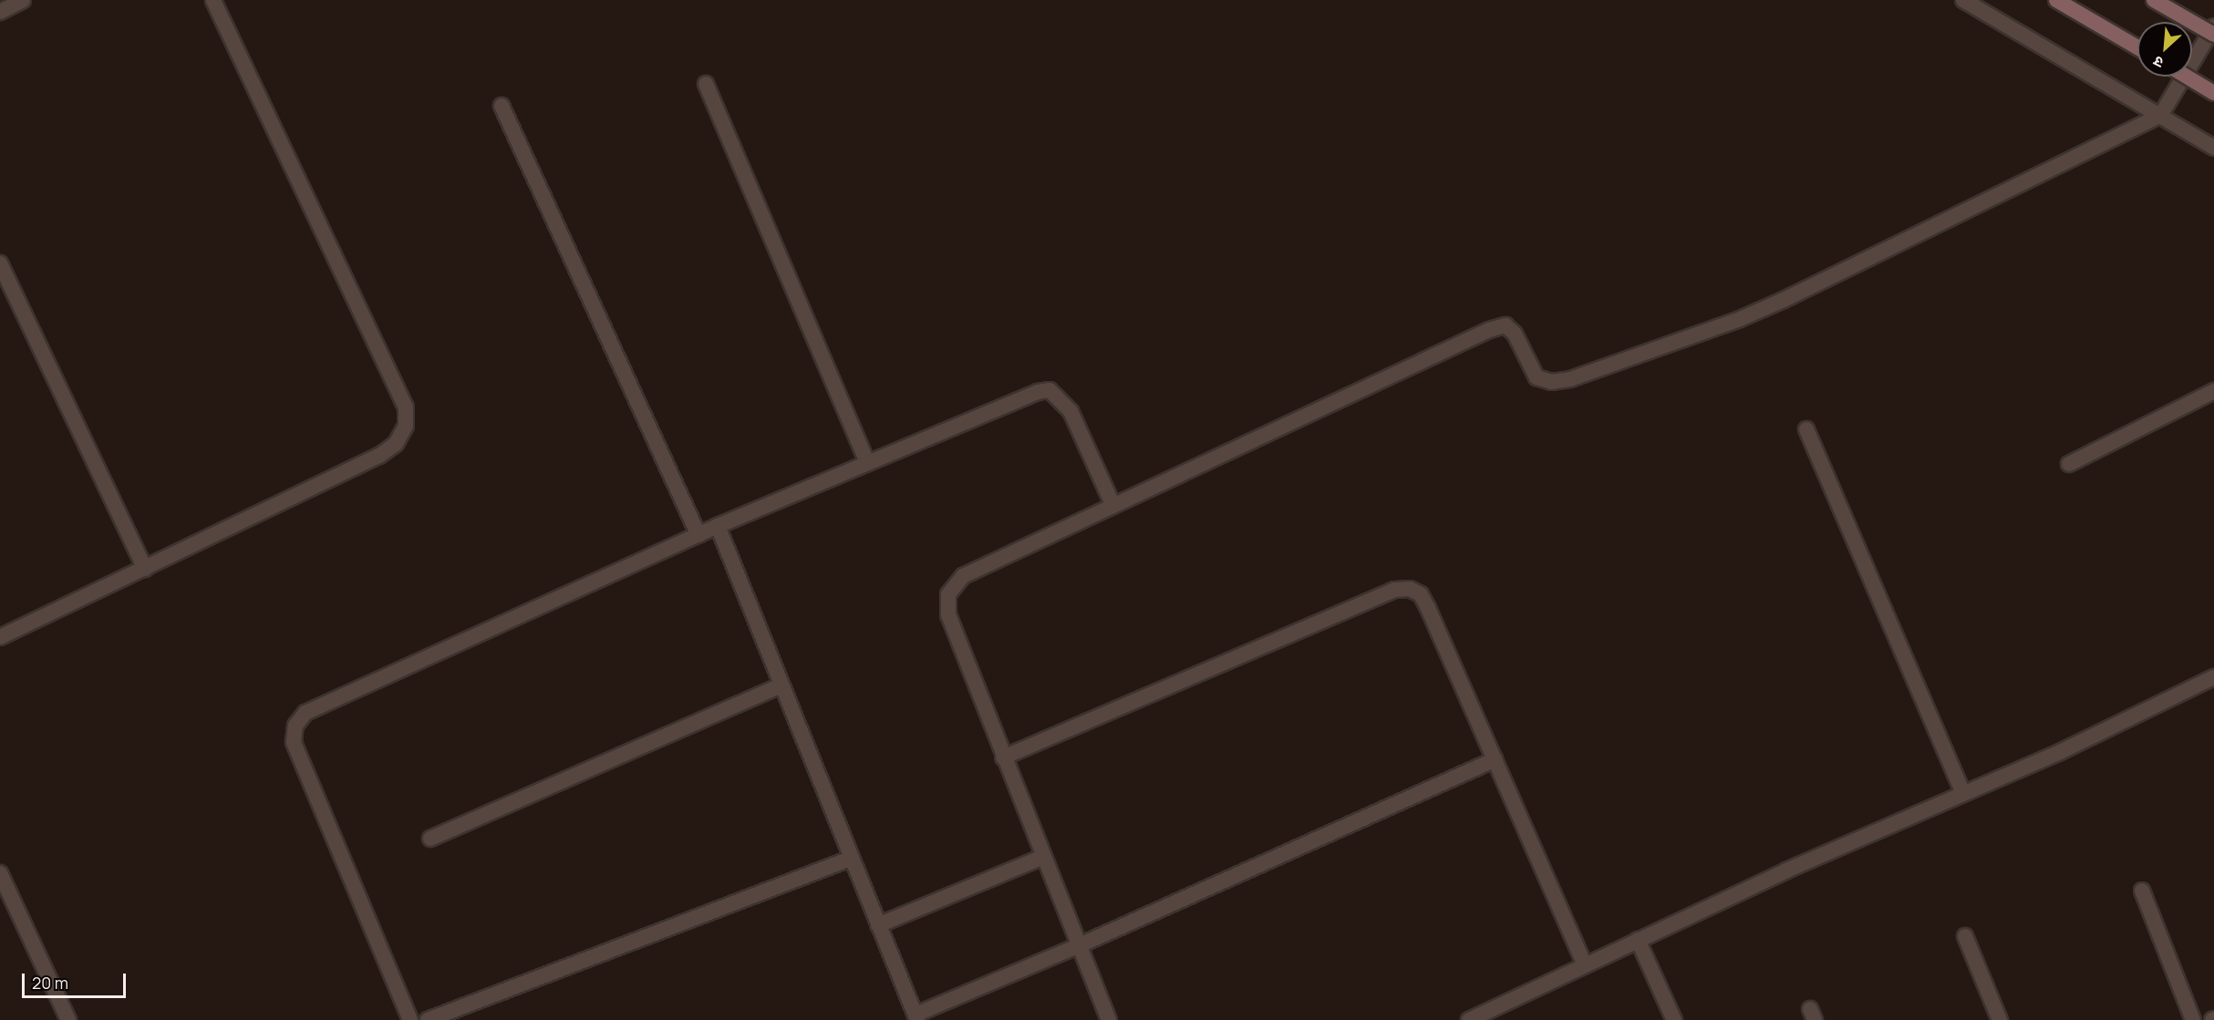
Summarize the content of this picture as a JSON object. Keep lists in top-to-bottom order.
{
  "scale_bar": "20 m",
  "north": "bottom left"
}
